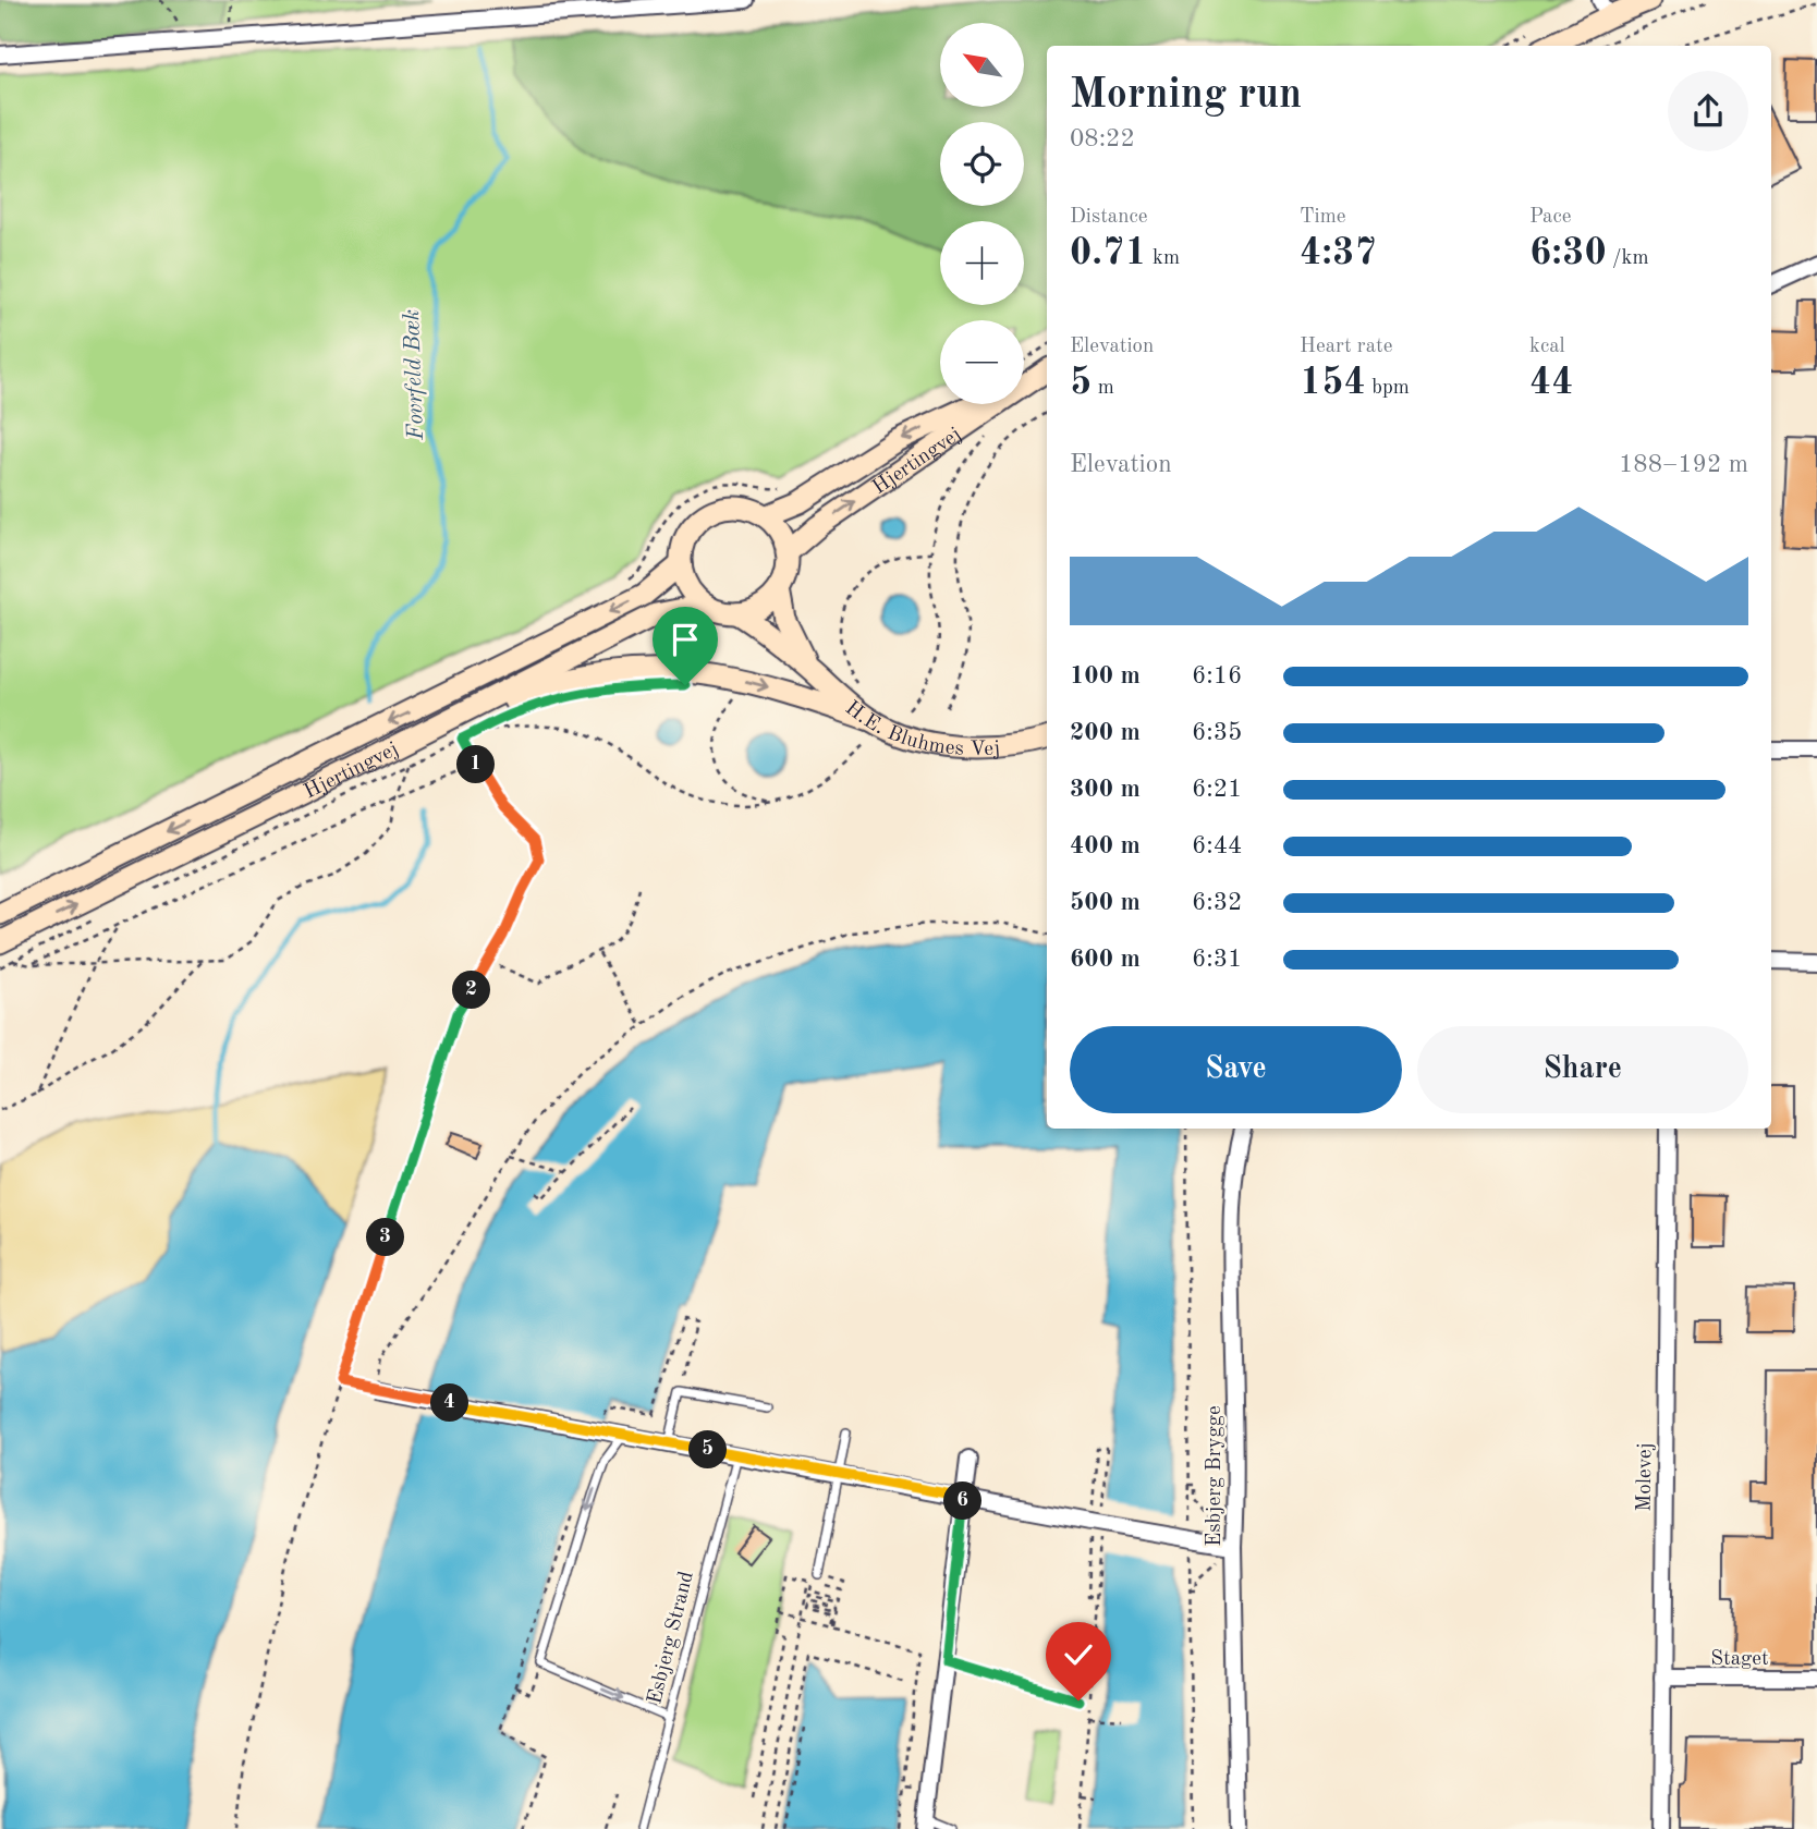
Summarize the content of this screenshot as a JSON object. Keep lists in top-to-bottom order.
{
  "streets": {
    "main road": ["Hjertingvej", "H.E. Bluhmes Vej"],
    "street": ["Esbjerg Brygge", "Molevej", "Staget"],
    "lane": ["Esbjerg Strand"]
  },
  "crossings": [
    ["Hjertingvej", "H.E. Bluhmes Vej"],
    ["Molevej", "Staget"]
  ],
  "water": ["Fovrfeld Bæk"],
  "north": "top left",
  "page": {
    "map_buttons": ["+", "−"],
    "heading": ["Morning run", "08:22"],
    "stats": [
      ["Distance", "0.71 km"],
      ["Time", "4:37"],
      ["Pace", "6:30 /km"],
      ["Elevation", "5 m"],
      ["Heart rate", "154 bpm"],
      ["kcal", "44"]
    ],
    "chart": ["Elevation", "188–192 m"],
    "list": [
      {
        "name": "100 m",
        "note": "6:16"
      },
      {
        "name": "200 m",
        "note": "6:35"
      },
      {
        "name": "300 m",
        "note": "6:21"
      },
      {
        "name": "400 m",
        "note": "6:44"
      },
      {
        "name": "500 m",
        "note": "6:32"
      },
      {
        "name": "600 m",
        "note": "6:31"
      }
    ],
    "pins": [
      "1",
      "2",
      "3",
      "4",
      "5",
      "6"
    ],
    "buttons": ["Save", "Share"]
  }
}
